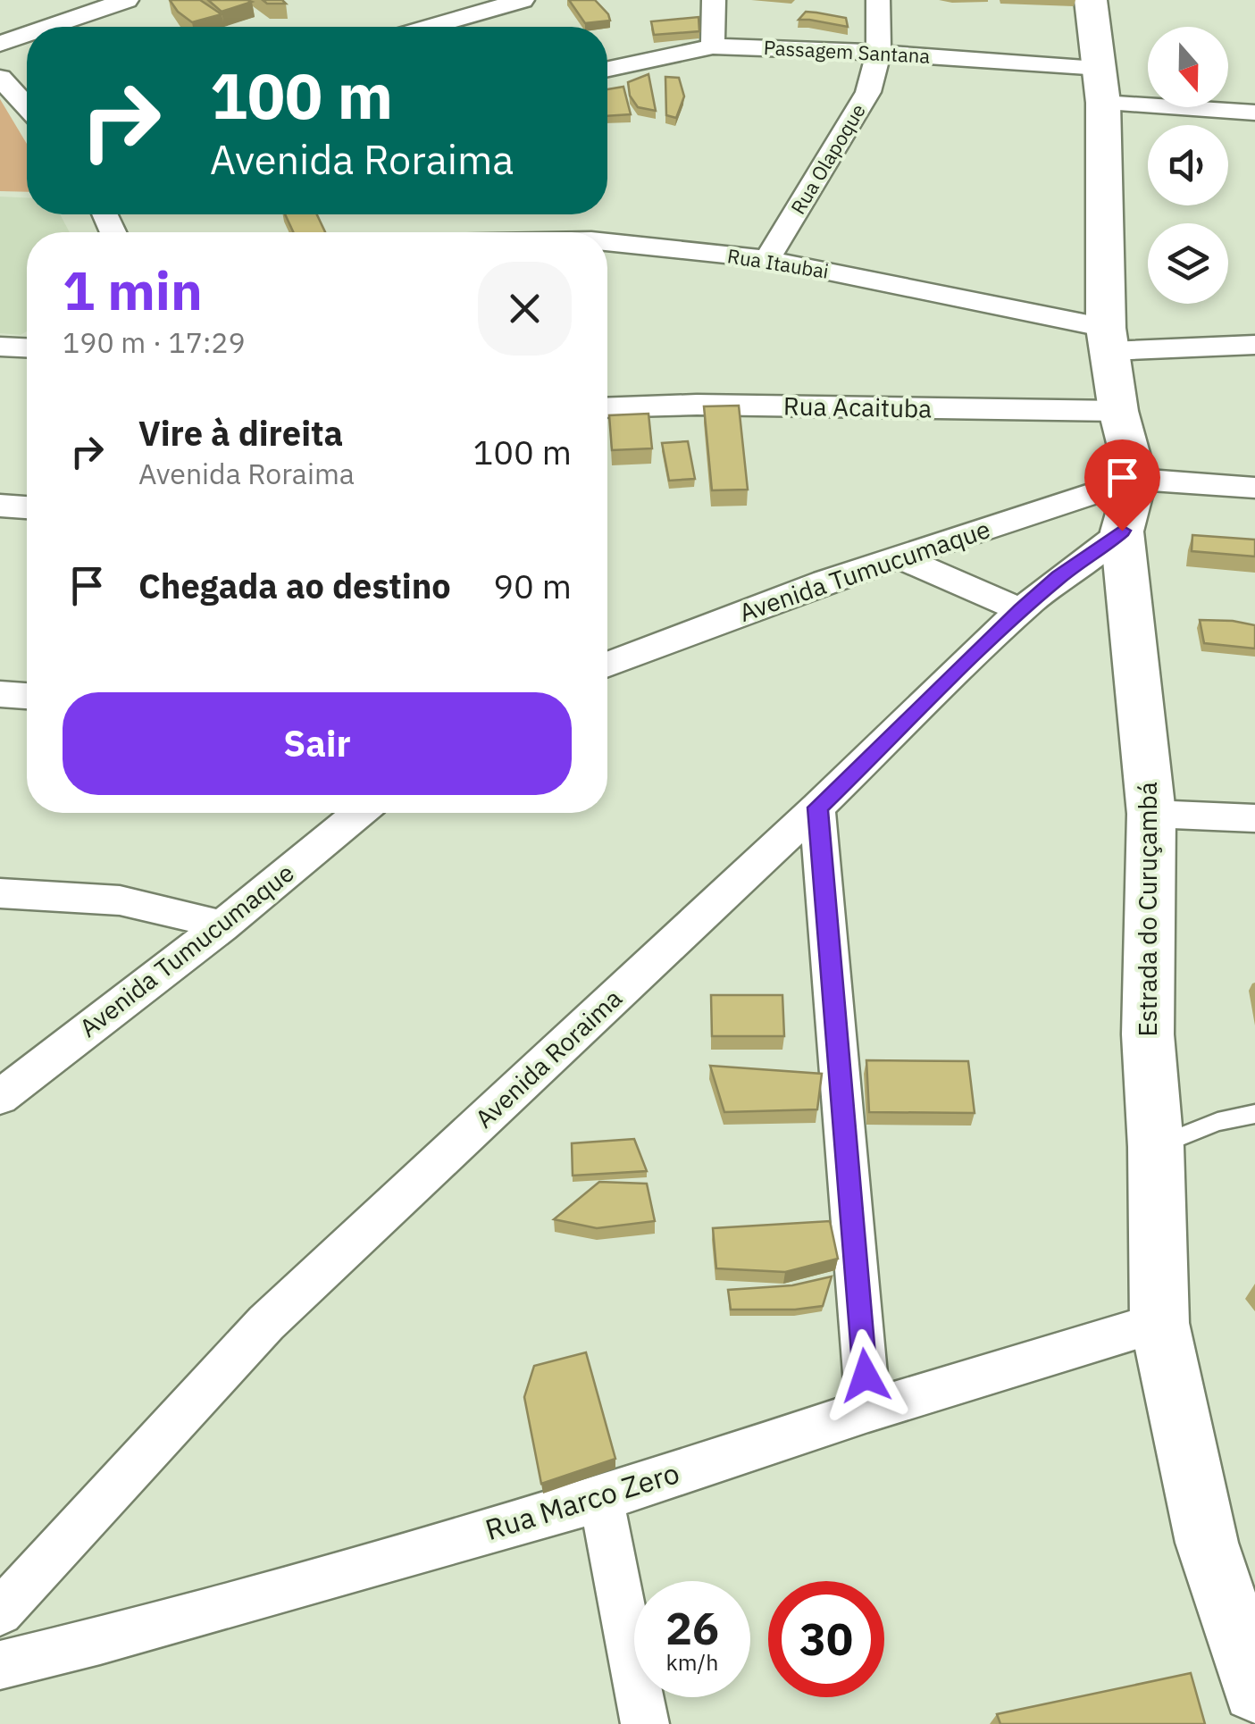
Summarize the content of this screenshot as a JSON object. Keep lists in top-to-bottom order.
{
  "streets": {
    "street": [
      "Passagem Santana",
      "Rua Olapoque",
      "Rua Itaubai",
      "Rua Acaituba",
      "Avenida Tumucumaque",
      "Estrada do Curuçambá",
      "Avenida Roraima",
      "Rua Marco Zero"
    ]
  },
  "crossings": [
    ["Passagem Santana", "Rua Olapoque"],
    ["Rua Olapoque", "Rua Itaubai"],
    ["Avenida Tumucumaque", "Estrada do Curuçambá"],
    ["Estrada do Curuçambá", "Avenida Roraima"],
    ["Estrada do Curuçambá", "Rua Marco Zero"]
  ],
  "north": "bottom",
  "page": {
    "turn": ["100 m", "Avenida Roraima"],
    "heading": ["1 min", "190 m · 17:29"],
    "list": [
      {
        "name": "Vire à direita",
        "note": "Avenida Roraima",
        "value": "100 m"
      },
      {
        "name": "Chegada ao destino",
        "value": "90 m"
      }
    ],
    "buttons": "Sair",
    "speed": "26 km/h",
    "limit": "30"
  }
}
